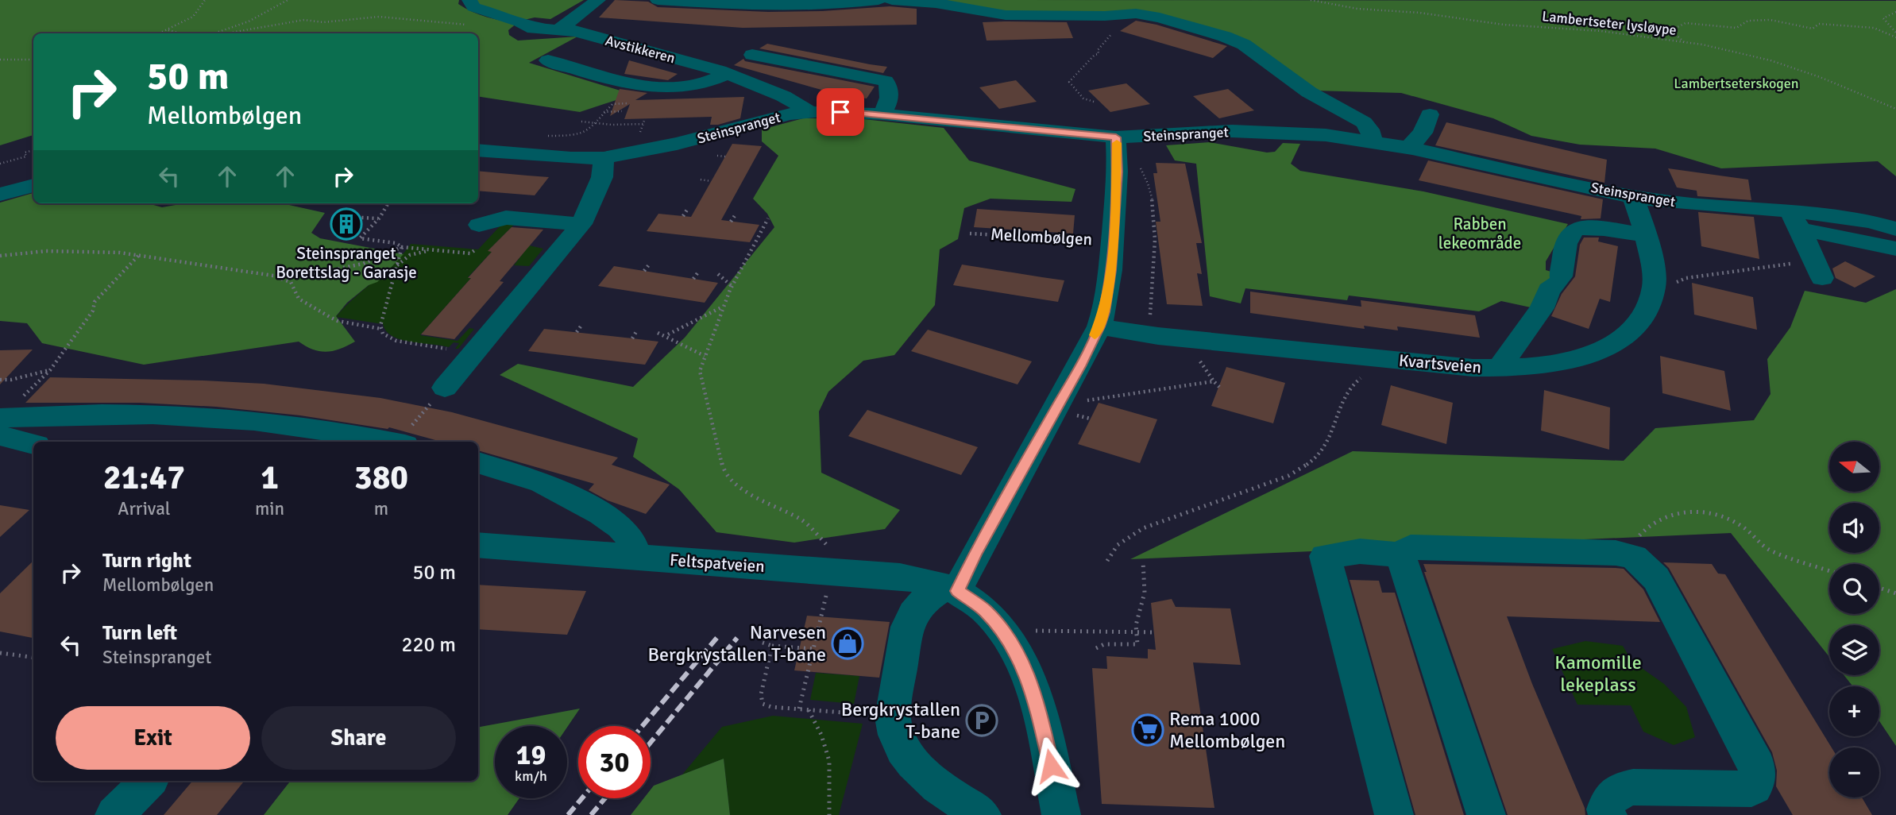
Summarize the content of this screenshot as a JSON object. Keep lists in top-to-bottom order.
{
  "streets": {
    "street": [
      "Avstikkeren",
      "Steinspranget",
      "Mellombølgen",
      "Kvartsveien",
      "Feltspatveien"
    ],
    "path": ["Lambertseter lysløype"]
  },
  "crossings": [
    ["Avstikkeren", "Steinspranget"],
    ["Steinspranget", "Mellombølgen"],
    ["Steinspranget", "Kvartsveien"],
    ["Mellombølgen", "Kvartsveien"],
    ["Mellombølgen", "Feltspatveien"]
  ],
  "parks": ["Lambertseterskogen", "Rabben lekeområde", "Kamomille lekeplass"],
  "places": {
    "building": ["Steinspranget Borettslag - Garasje"],
    "shop": ["Narvesen Bergkrystallen T-bane"],
    "parking": ["Bergkrystallen T-bane"],
    "supermarket": ["Rema 1000 Mellombølgen"]
  },
  "north": "left",
  "page": {
    "turn": ["50 m", "Mellombølgen"],
    "map_buttons": ["+", "−"],
    "eta": [
      "21:47",
      "Arrival",
      "1",
      "min",
      "380",
      "m"
    ],
    "list": [
      {
        "name": "Turn right",
        "note": "Mellombølgen",
        "value": "50 m"
      },
      {
        "name": "Turn left",
        "note": "Steinspranget",
        "value": "220 m"
      }
    ],
    "buttons": ["Exit", "Share"],
    "speed": "19 km/h",
    "limit": "30"
  }
}
